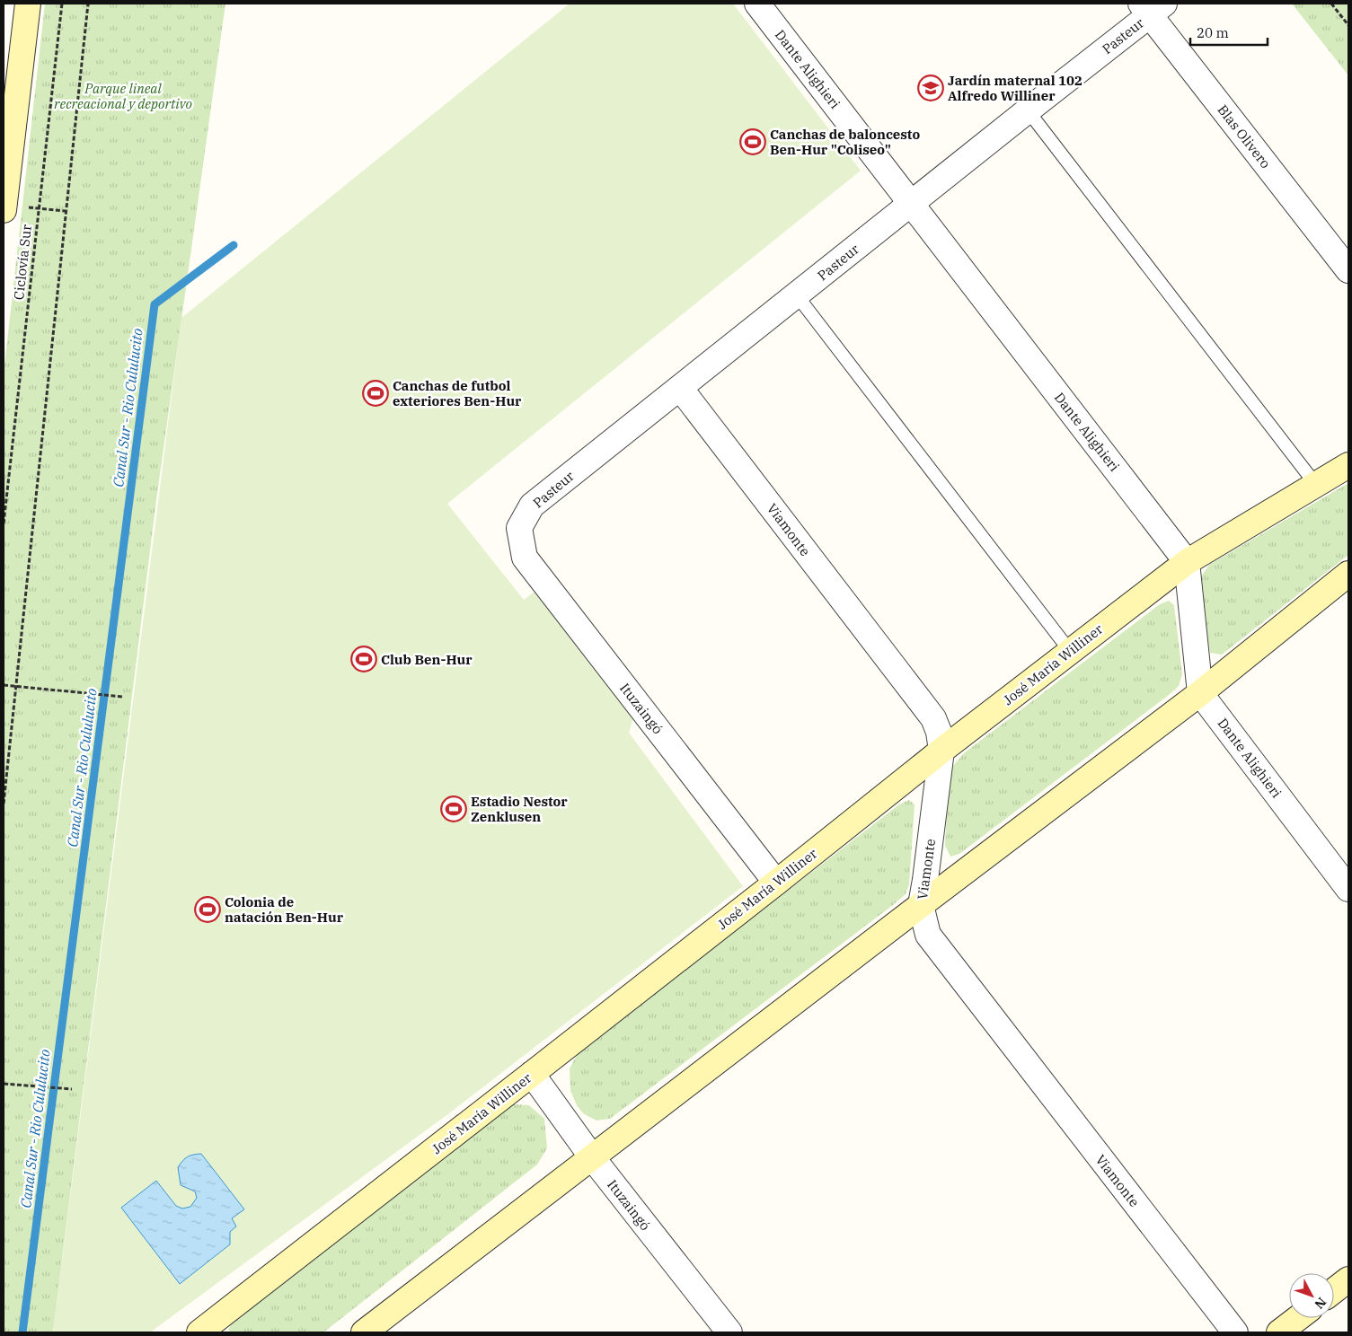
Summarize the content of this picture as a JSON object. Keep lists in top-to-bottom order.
{
  "streets": {
    "street": [
      "Pasteur",
      "Dante Alighieri",
      "Blas Olivero",
      "Viamonte",
      "José María Williner",
      "Ituzaingó"
    ],
    "path": ["Ciclovía Sur"]
  },
  "crossings": [
    ["Pasteur", "Dante Alighieri"],
    ["Pasteur", "Blas Olivero"],
    ["Pasteur", "Viamonte"],
    ["Pasteur", "Ituzaingó"],
    ["Dante Alighieri", "José María Williner"],
    ["Viamonte", "José María Williner"],
    ["José María Williner", "Ituzaingó"]
  ],
  "water": ["Canal Sur - Rio Cululucito"],
  "parks": ["Parque lineal recreacional y deportivo"],
  "places": {
    "school or university": ["Jardín maternal 102 Alfredo Williner"],
    "sports": [
      "Canchas de baloncesto Ben-Hur \"Coliseo\"",
      "Canchas de futbol exteriores Ben-Hur",
      "Club Ben-Hur",
      "Estadio Nestor Zenklusen",
      "Colonia de natación Ben-Hur"
    ]
  },
  "scale_bar": "20 m",
  "north": "bottom right"
}
